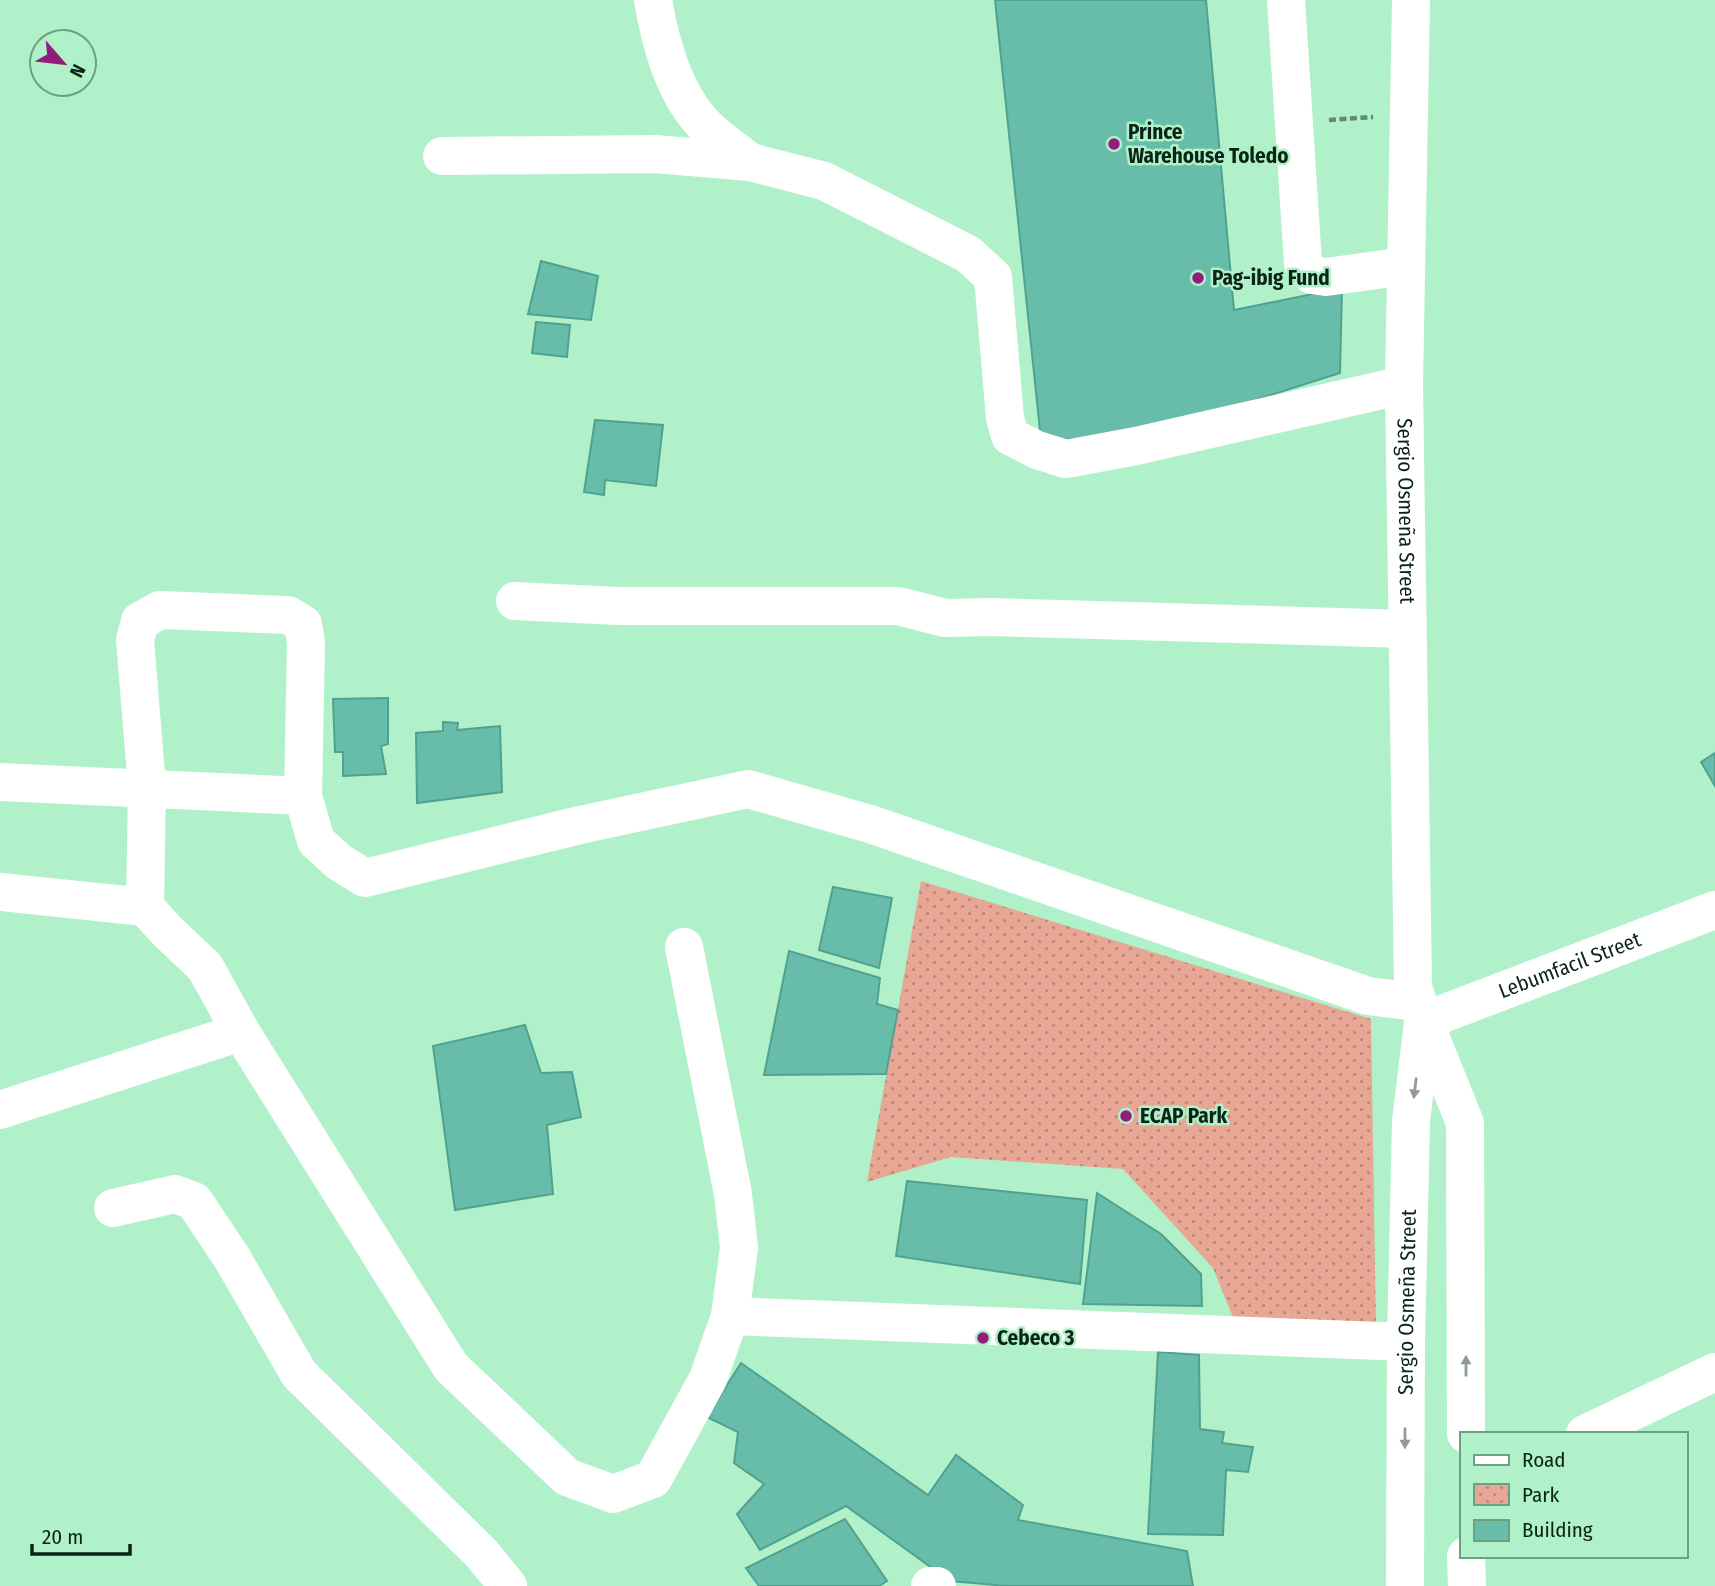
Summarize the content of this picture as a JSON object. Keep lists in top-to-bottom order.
{
  "streets": {
    "street": ["Sergio Osmeña Street", "Lebumfacil Street"]
  },
  "crossings": [
    ["Sergio Osmeña Street", "Lebumfacil Street"]
  ],
  "places": [
    "Prince Warehouse Toledo",
    "Pag-ibig Fund",
    "ECAP Park",
    "Cebeco 3"
  ],
  "legend": ["Road", "Park", "Building"],
  "scale_bar": "20 m",
  "north": "bottom right"
}
